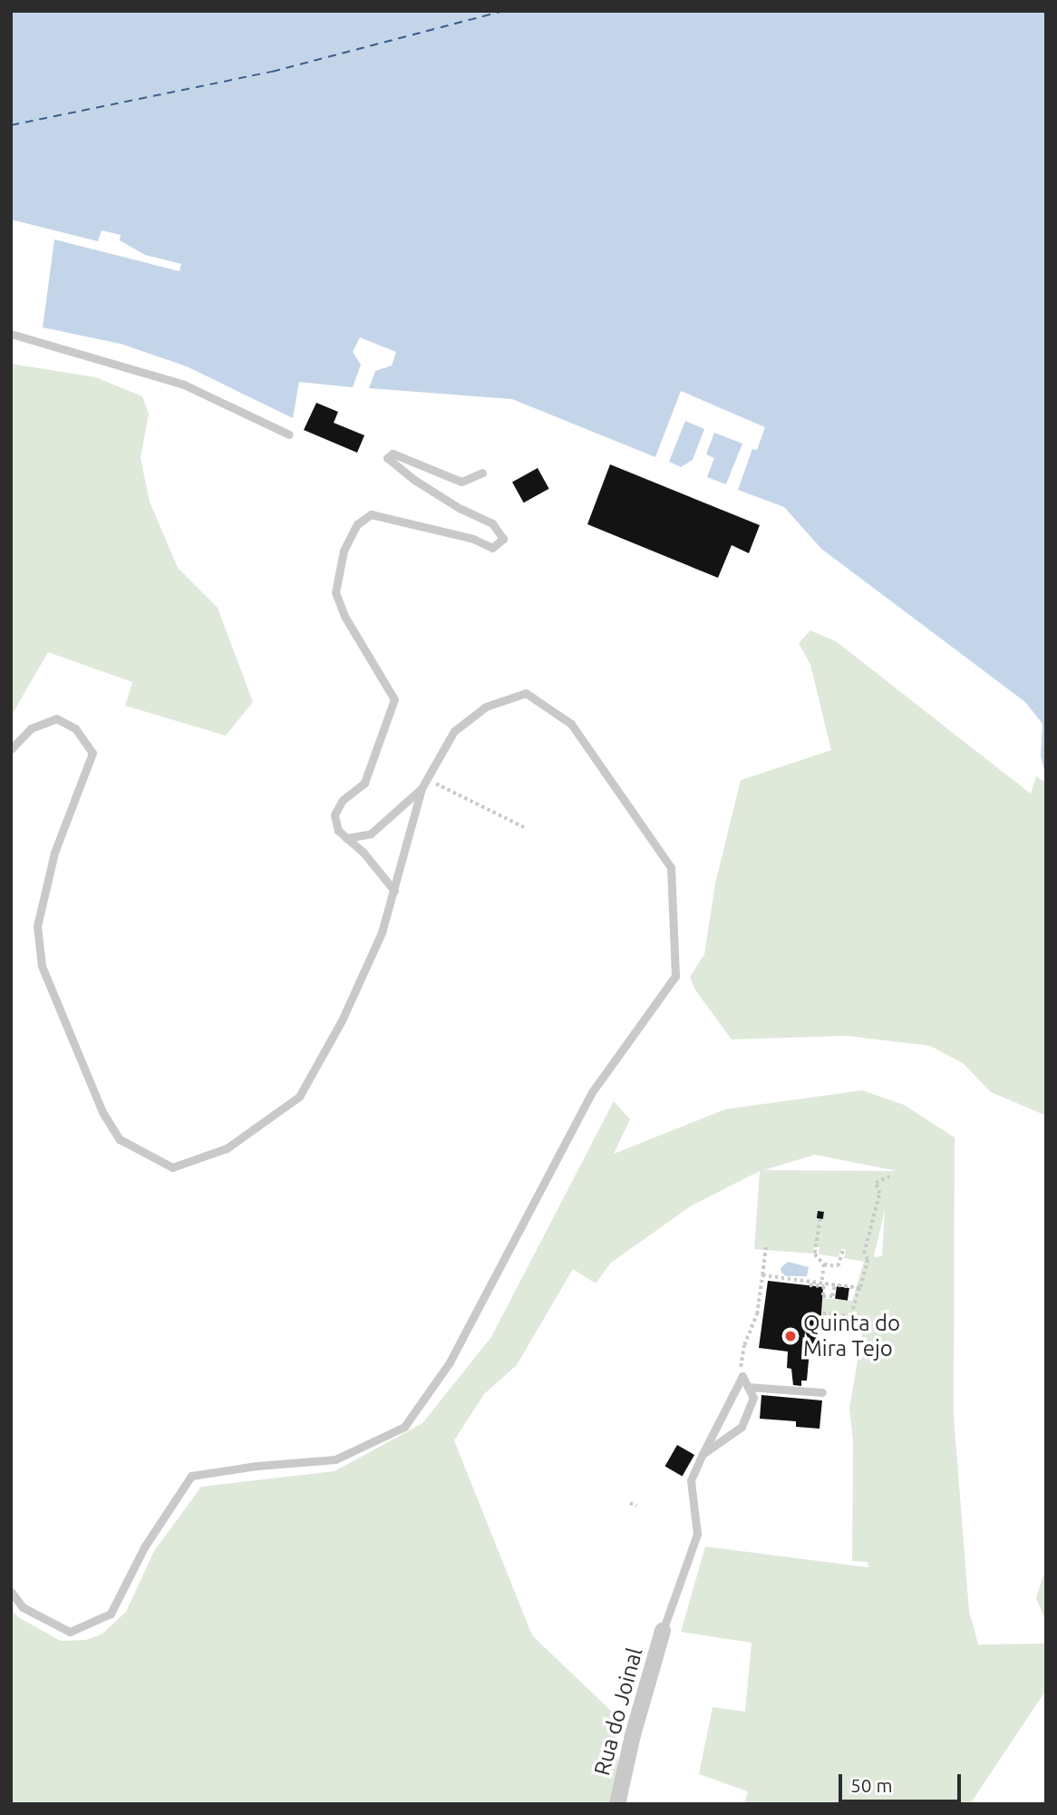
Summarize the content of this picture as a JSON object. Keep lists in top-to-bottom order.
{
  "streets": {
    "street": ["Rua do Joinal"]
  },
  "places": ["Quinta do Mira Tejo"],
  "scale_bar": "50 m"
}
